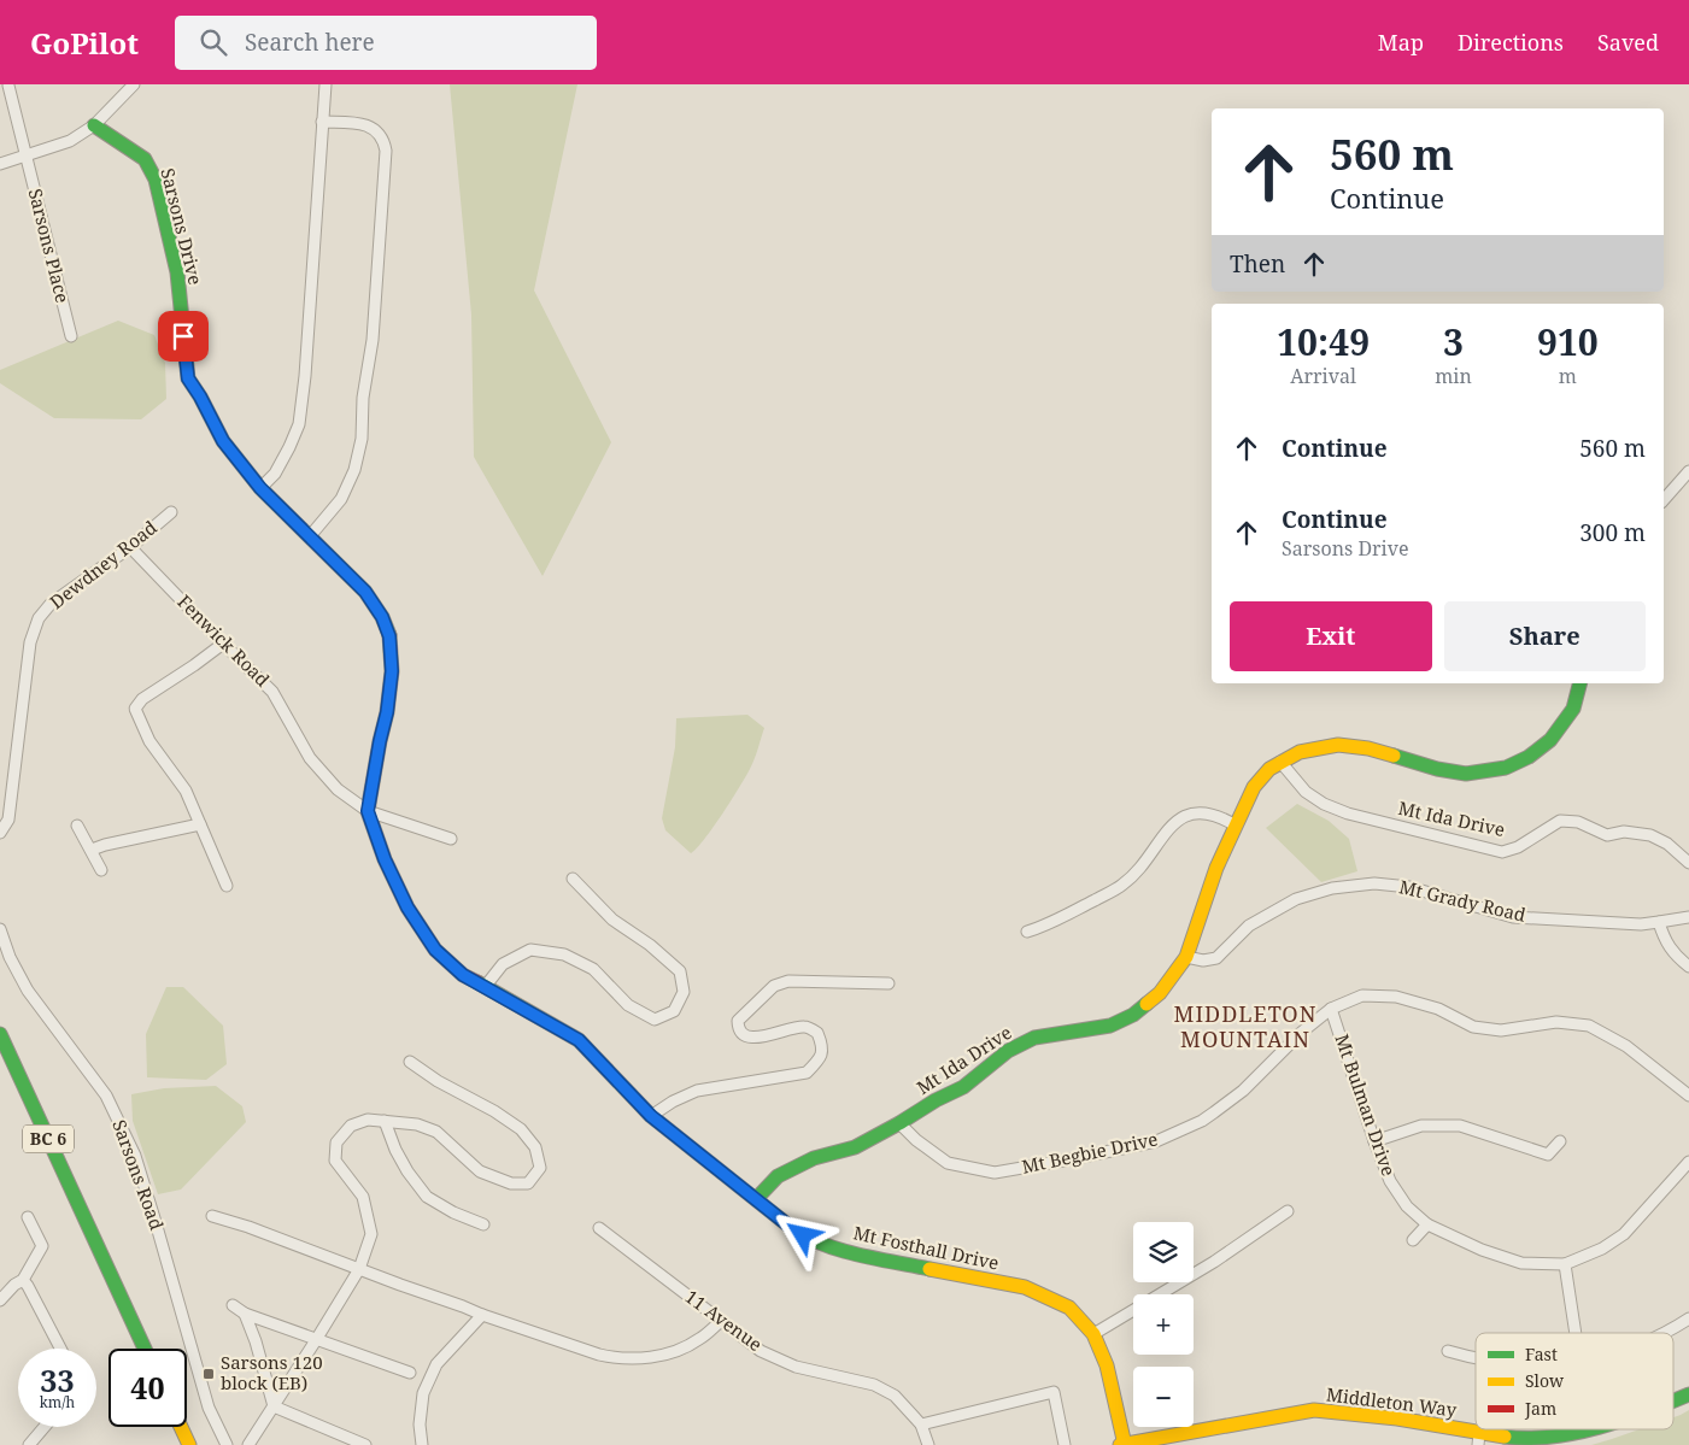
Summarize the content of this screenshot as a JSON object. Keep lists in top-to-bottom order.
{
  "streets": {
    "street": [
      "Sarsons Drive",
      "Sarsons Place",
      "Dewdney Road",
      "Fenwick Road",
      "Mt Ida Drive",
      "Mt Grady Road",
      "Mt Bulman Drive",
      "BC 6",
      "Mt Begbie Drive",
      "Sarsons Road",
      "Mt Fosthall Drive",
      "11 Avenue",
      "Middleton Way"
    ]
  },
  "crossings": [
    ["Sarsons Drive", "Mt Fosthall Drive"],
    ["Dewdney Road", "Fenwick Road"],
    ["Fenwick Road", "Mt Fosthall Drive"],
    ["Mt Ida Drive", "Mt Grady Road"],
    ["Mt Ida Drive", "Mt Begbie Drive"],
    ["Mt Ida Drive", "Mt Fosthall Drive"],
    ["Mt Bulman Drive", "Mt Begbie Drive"],
    ["Mt Fosthall Drive", "Middleton Way"]
  ],
  "districts": ["MIDDLETON MOUNTAIN"],
  "places": {
    "transit": ["Sarsons 120 block (EB)"]
  },
  "legend": ["Fast", "Slow", "Jam"],
  "page": {
    "header": "GoPilot",
    "search": "Search here",
    "nav": ["Map", "Directions", "Saved"],
    "turn": ["560 m", "Continue"],
    "then": "Then",
    "eta": [
      "10:49",
      "Arrival",
      "3",
      "min",
      "910",
      "m"
    ],
    "list": [
      {
        "name": "Continue",
        "value": "560 m"
      },
      {
        "name": "Continue",
        "note": "Sarsons Drive",
        "value": "300 m"
      }
    ],
    "buttons": ["Exit", "Share"],
    "map_buttons": ["+", "−"],
    "speed": "33 km/h",
    "limit": "40"
  }
}
